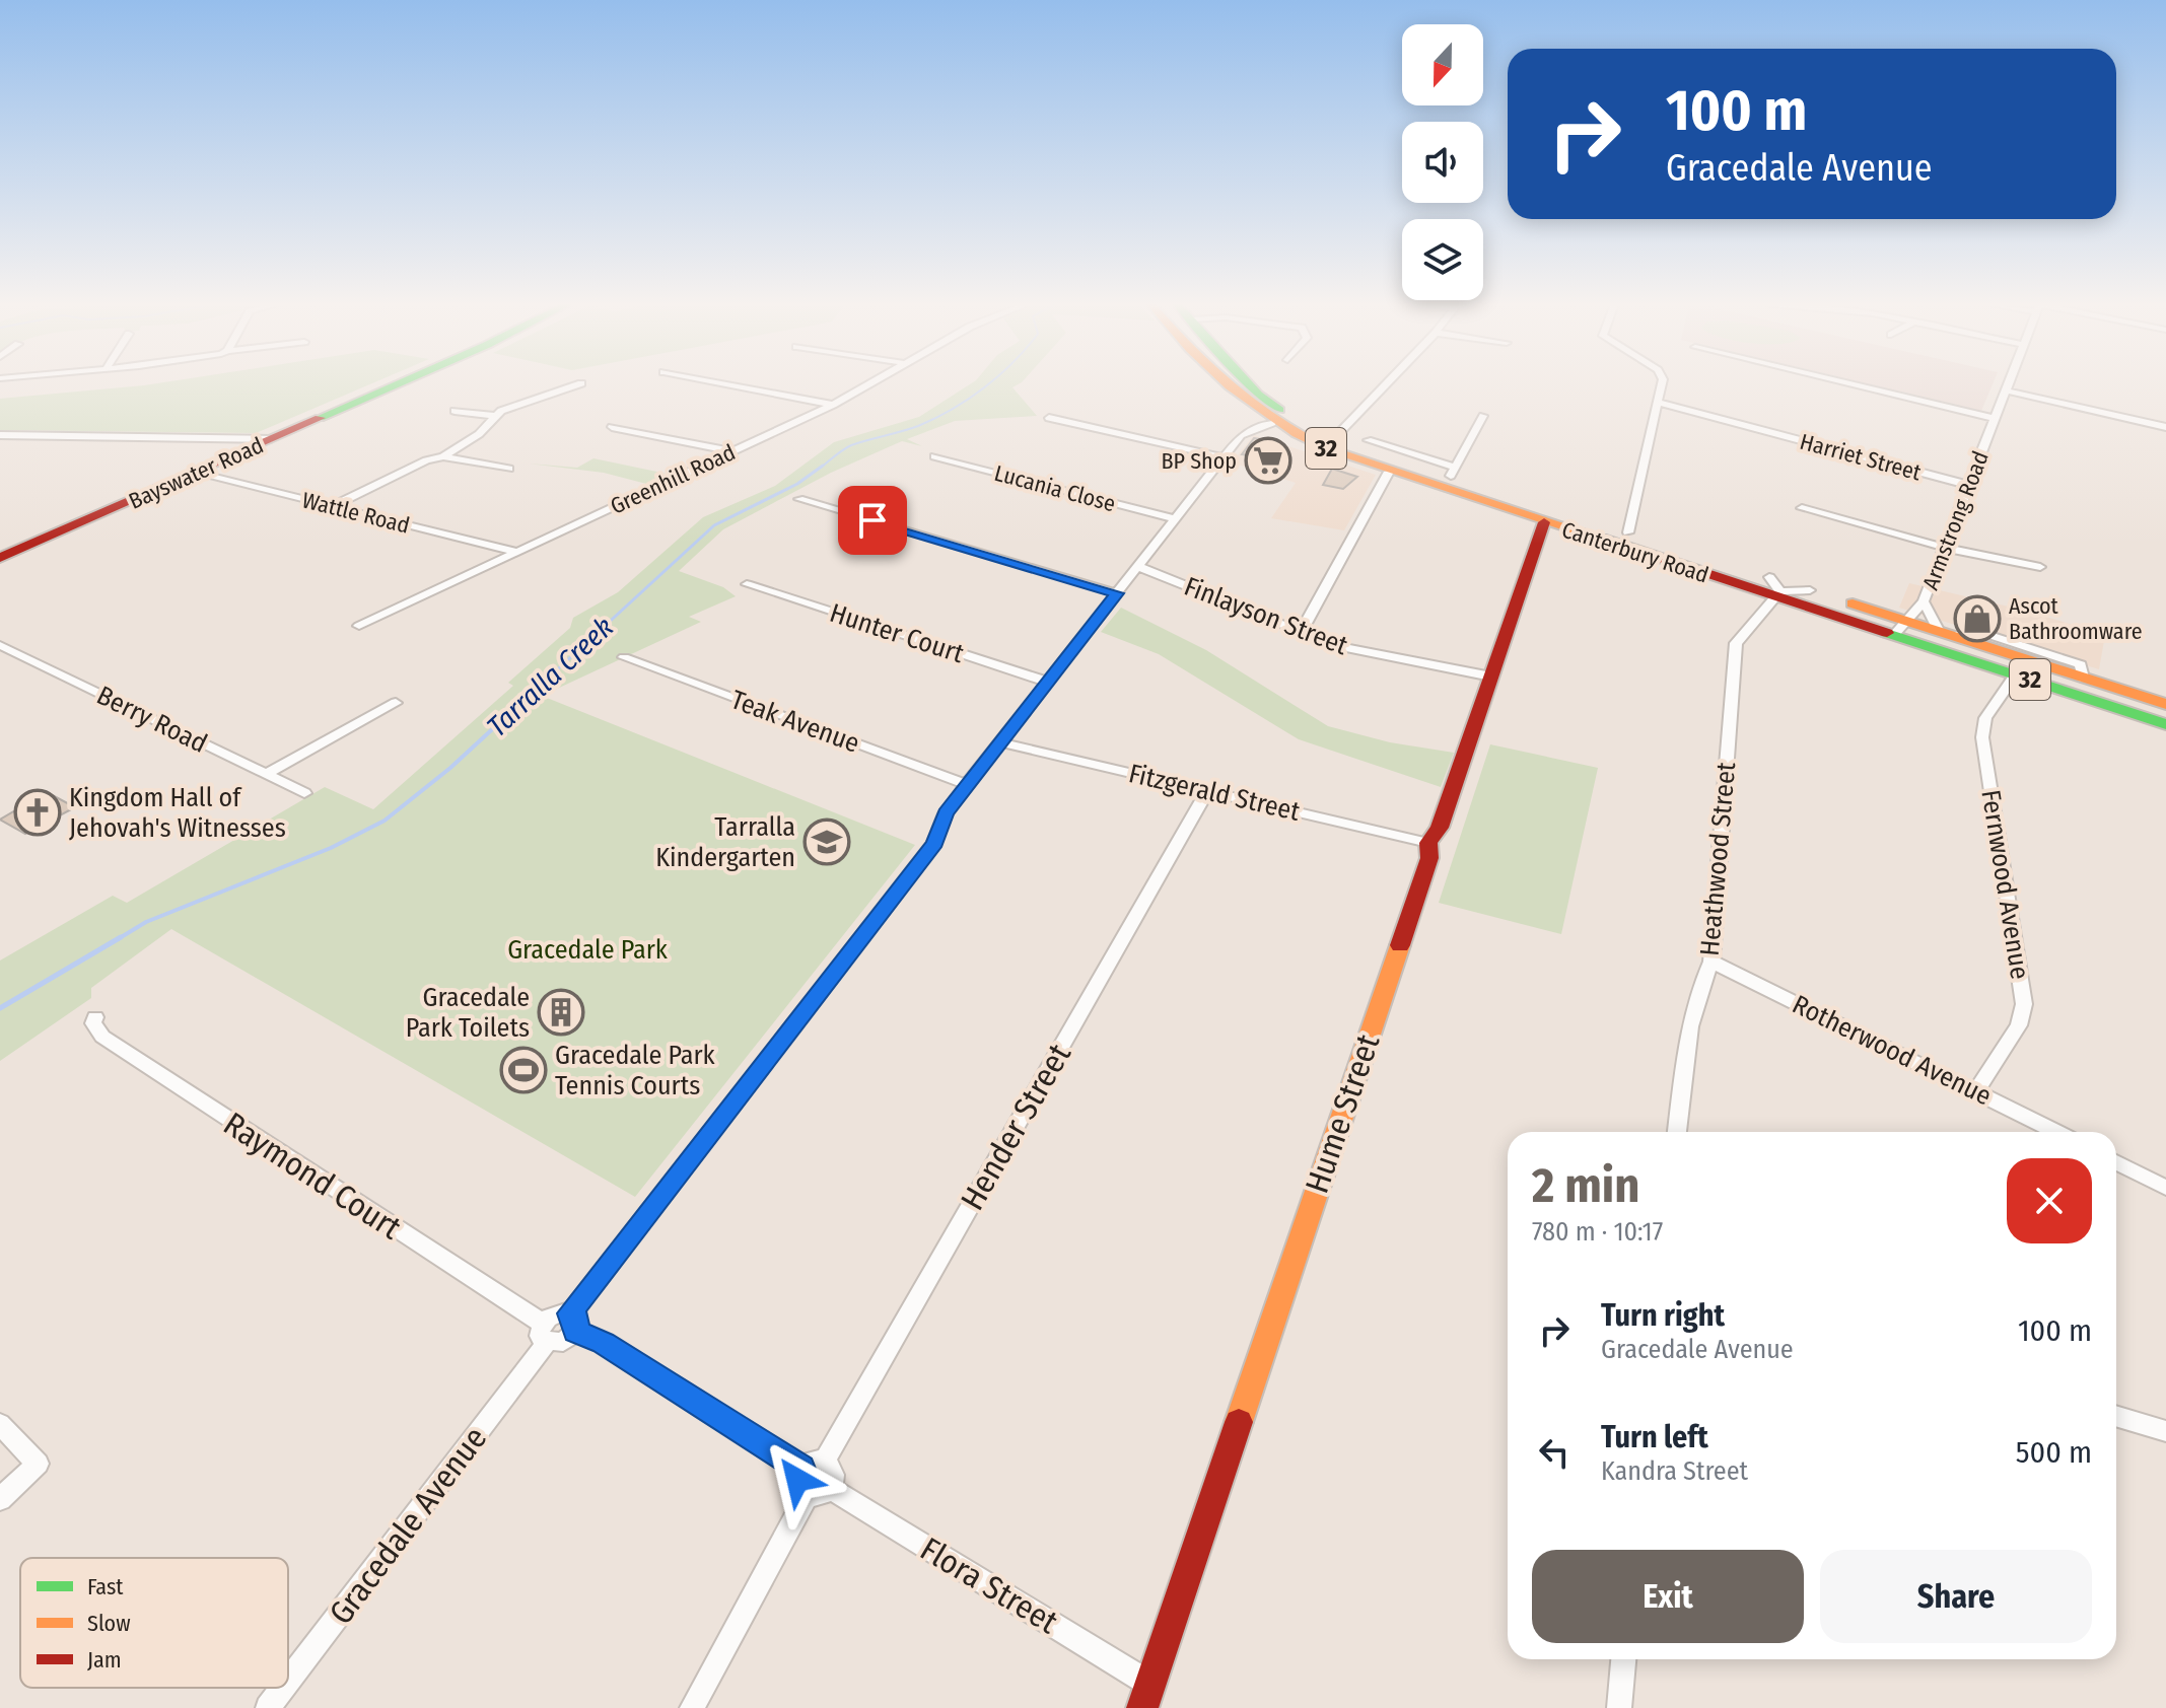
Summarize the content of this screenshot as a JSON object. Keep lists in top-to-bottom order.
{
  "streets": {
    "main road": [
      "32",
      "Bayswater Road",
      "Canterbury Road",
      "Hume Street"
    ],
    "street": [
      "Harriet Street",
      "Greenhill Road",
      "Lucania Close",
      "Wattle Road",
      "Armstrong Road",
      "Finlayson Street",
      "Hunter Court",
      "Berry Road",
      "Teak Avenue",
      "Fitzgerald Street",
      "Heathwood Street",
      "Fernwood Avenue",
      "Rotherwood Avenue",
      "Hender Street",
      "Raymond Court",
      "Gracedale Avenue",
      "Flora Street"
    ]
  },
  "crossings": [
    ["Harriet Street", "Armstrong Road"],
    ["Bayswater Road", "Wattle Road"],
    ["Greenhill Road", "Wattle Road"],
    ["Armstrong Road", "Canterbury Road"],
    ["Canterbury Road", "Heathwood Street"],
    ["Canterbury Road", "Fernwood Avenue"],
    ["Canterbury Road", "Hume Street"],
    ["Finlayson Street", "Hume Street"],
    ["Fitzgerald Street", "Hume Street"],
    ["Fitzgerald Street", "Hender Street"],
    ["Heathwood Street", "Rotherwood Avenue"],
    ["Fernwood Avenue", "Rotherwood Avenue"],
    ["Hume Street", "Flora Street"],
    ["Raymond Court", "Gracedale Avenue"]
  ],
  "water": ["Tarralla Creek"],
  "parks": ["Gracedale Park"],
  "places": {
    "supermarket": ["BP Shop"],
    "shop": ["Ascot Bathroomware"],
    "church": ["Kingdom Hall of Jehovah's Witnesses"],
    "school or university": ["Tarralla Kindergarten"],
    "building": ["Gracedale Park Toilets"],
    "sports": ["Gracedale Park Tennis Courts"]
  },
  "legend": ["Fast", "Slow", "Jam"],
  "north": "bottom",
  "page": {
    "turn": ["100 m", "Gracedale Avenue"],
    "heading": ["2 min", "780 m · 10:17"],
    "list": [
      {
        "name": "Turn right",
        "note": "Gracedale Avenue",
        "value": "100 m"
      },
      {
        "name": "Turn left",
        "note": "Kandra Street",
        "value": "500 m"
      }
    ],
    "buttons": ["Exit", "Share"]
  }
}
